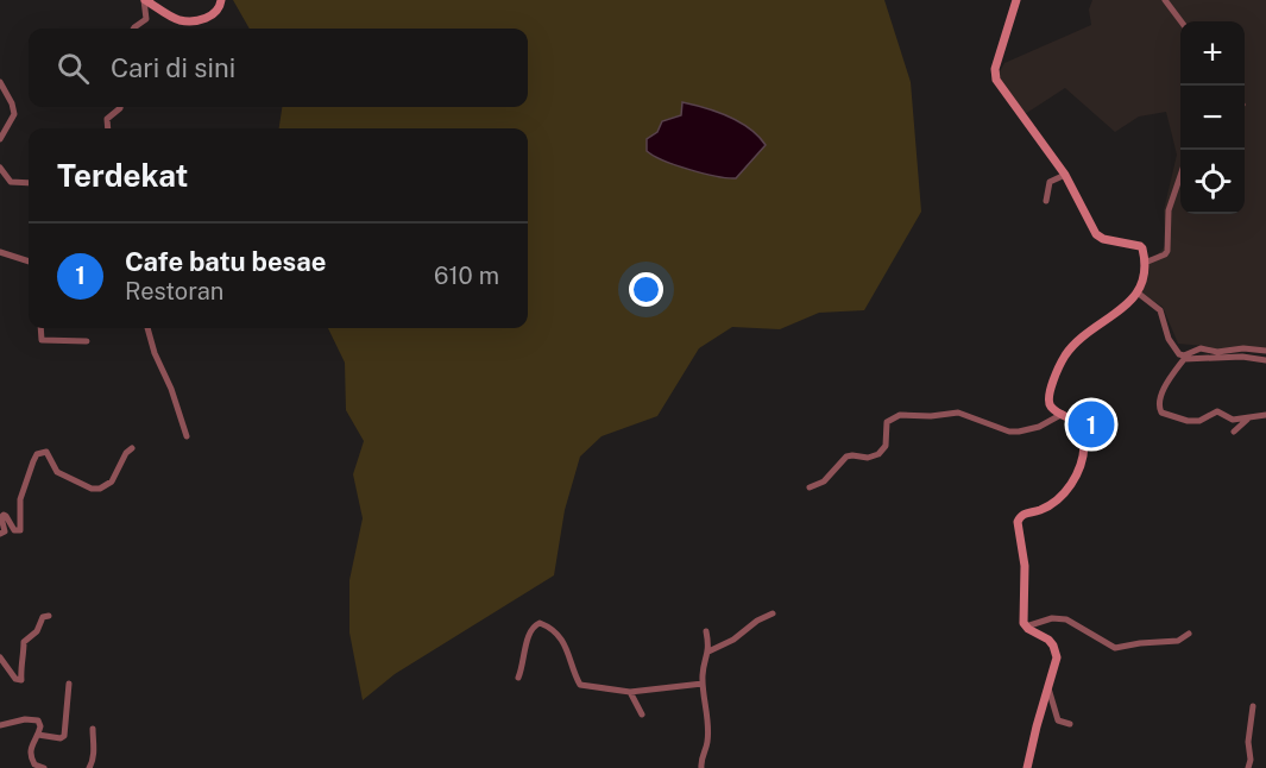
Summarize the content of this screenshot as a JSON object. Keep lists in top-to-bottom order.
{
  "page": {
    "map_buttons": ["+", "−"],
    "search": "Cari di sini",
    "heading": "Terdekat",
    "list": [
      {
        "mark": "1",
        "name": "Cafe batu besae",
        "note": "Restoran",
        "value": "610 m"
      }
    ],
    "pins": "1"
  }
}
